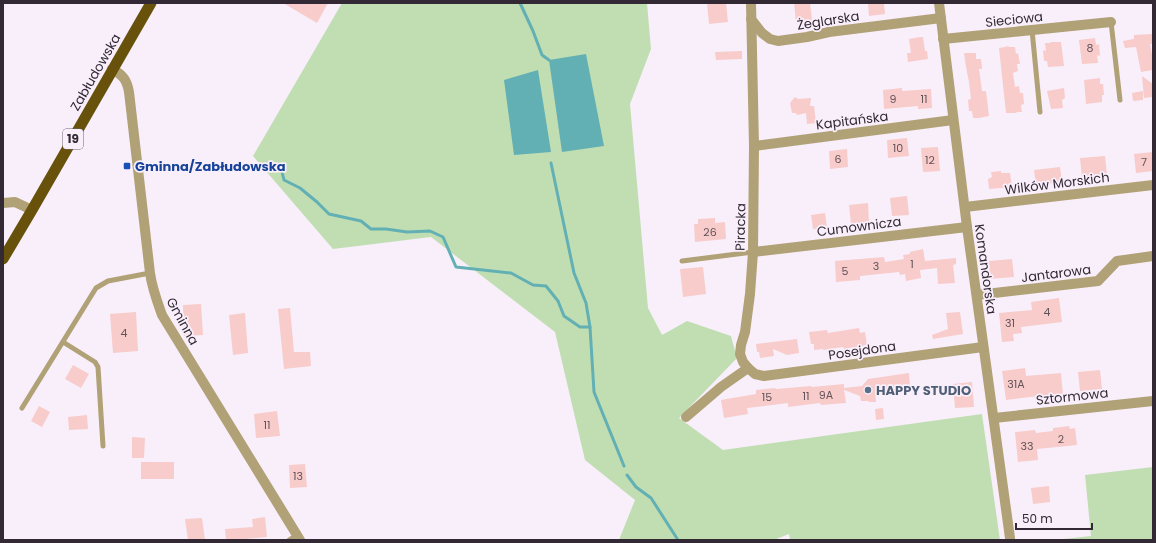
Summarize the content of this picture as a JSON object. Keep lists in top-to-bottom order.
{
  "streets": {
    "highway": ["Zabłudowska", "19"],
    "street": [
      "Sieciowa",
      "Żeglarska",
      "Kapitańska",
      "Wilków Morskich",
      "Cumownicza",
      "Piracka",
      "Komandorska",
      "Jantarowa",
      "Gminna",
      "Posejdona",
      "Sztormowa"
    ]
  },
  "crossings": [
    ["Sieciowa", "Komandorska"],
    ["Żeglarska", "Piracka"],
    ["Żeglarska", "Komandorska"],
    ["Zabłudowska", "Gminna"],
    ["Kapitańska", "Piracka"],
    ["Kapitańska", "Komandorska"],
    ["Wilków Morskich", "Komandorska"],
    ["Cumownicza", "Piracka"],
    ["Cumownicza", "Komandorska"],
    ["Piracka", "Posejdona"],
    ["Komandorska", "Jantarowa"],
    ["Komandorska", "Posejdona"],
    ["Komandorska", "Sztormowa"]
  ],
  "places": {
    "transit": ["Gminna/Zabłudowska"],
    "other": ["HAPPY STUDIO"]
  },
  "house_numbers": [
    "8",
    "9",
    "11",
    "10",
    "6",
    "12",
    "7",
    "26",
    "1",
    "3",
    "5",
    "4",
    "31",
    "4",
    "31A",
    "9A",
    "11",
    "15",
    "11",
    "2",
    "33",
    "13"
  ],
  "scale_bar": "50 m"
}
